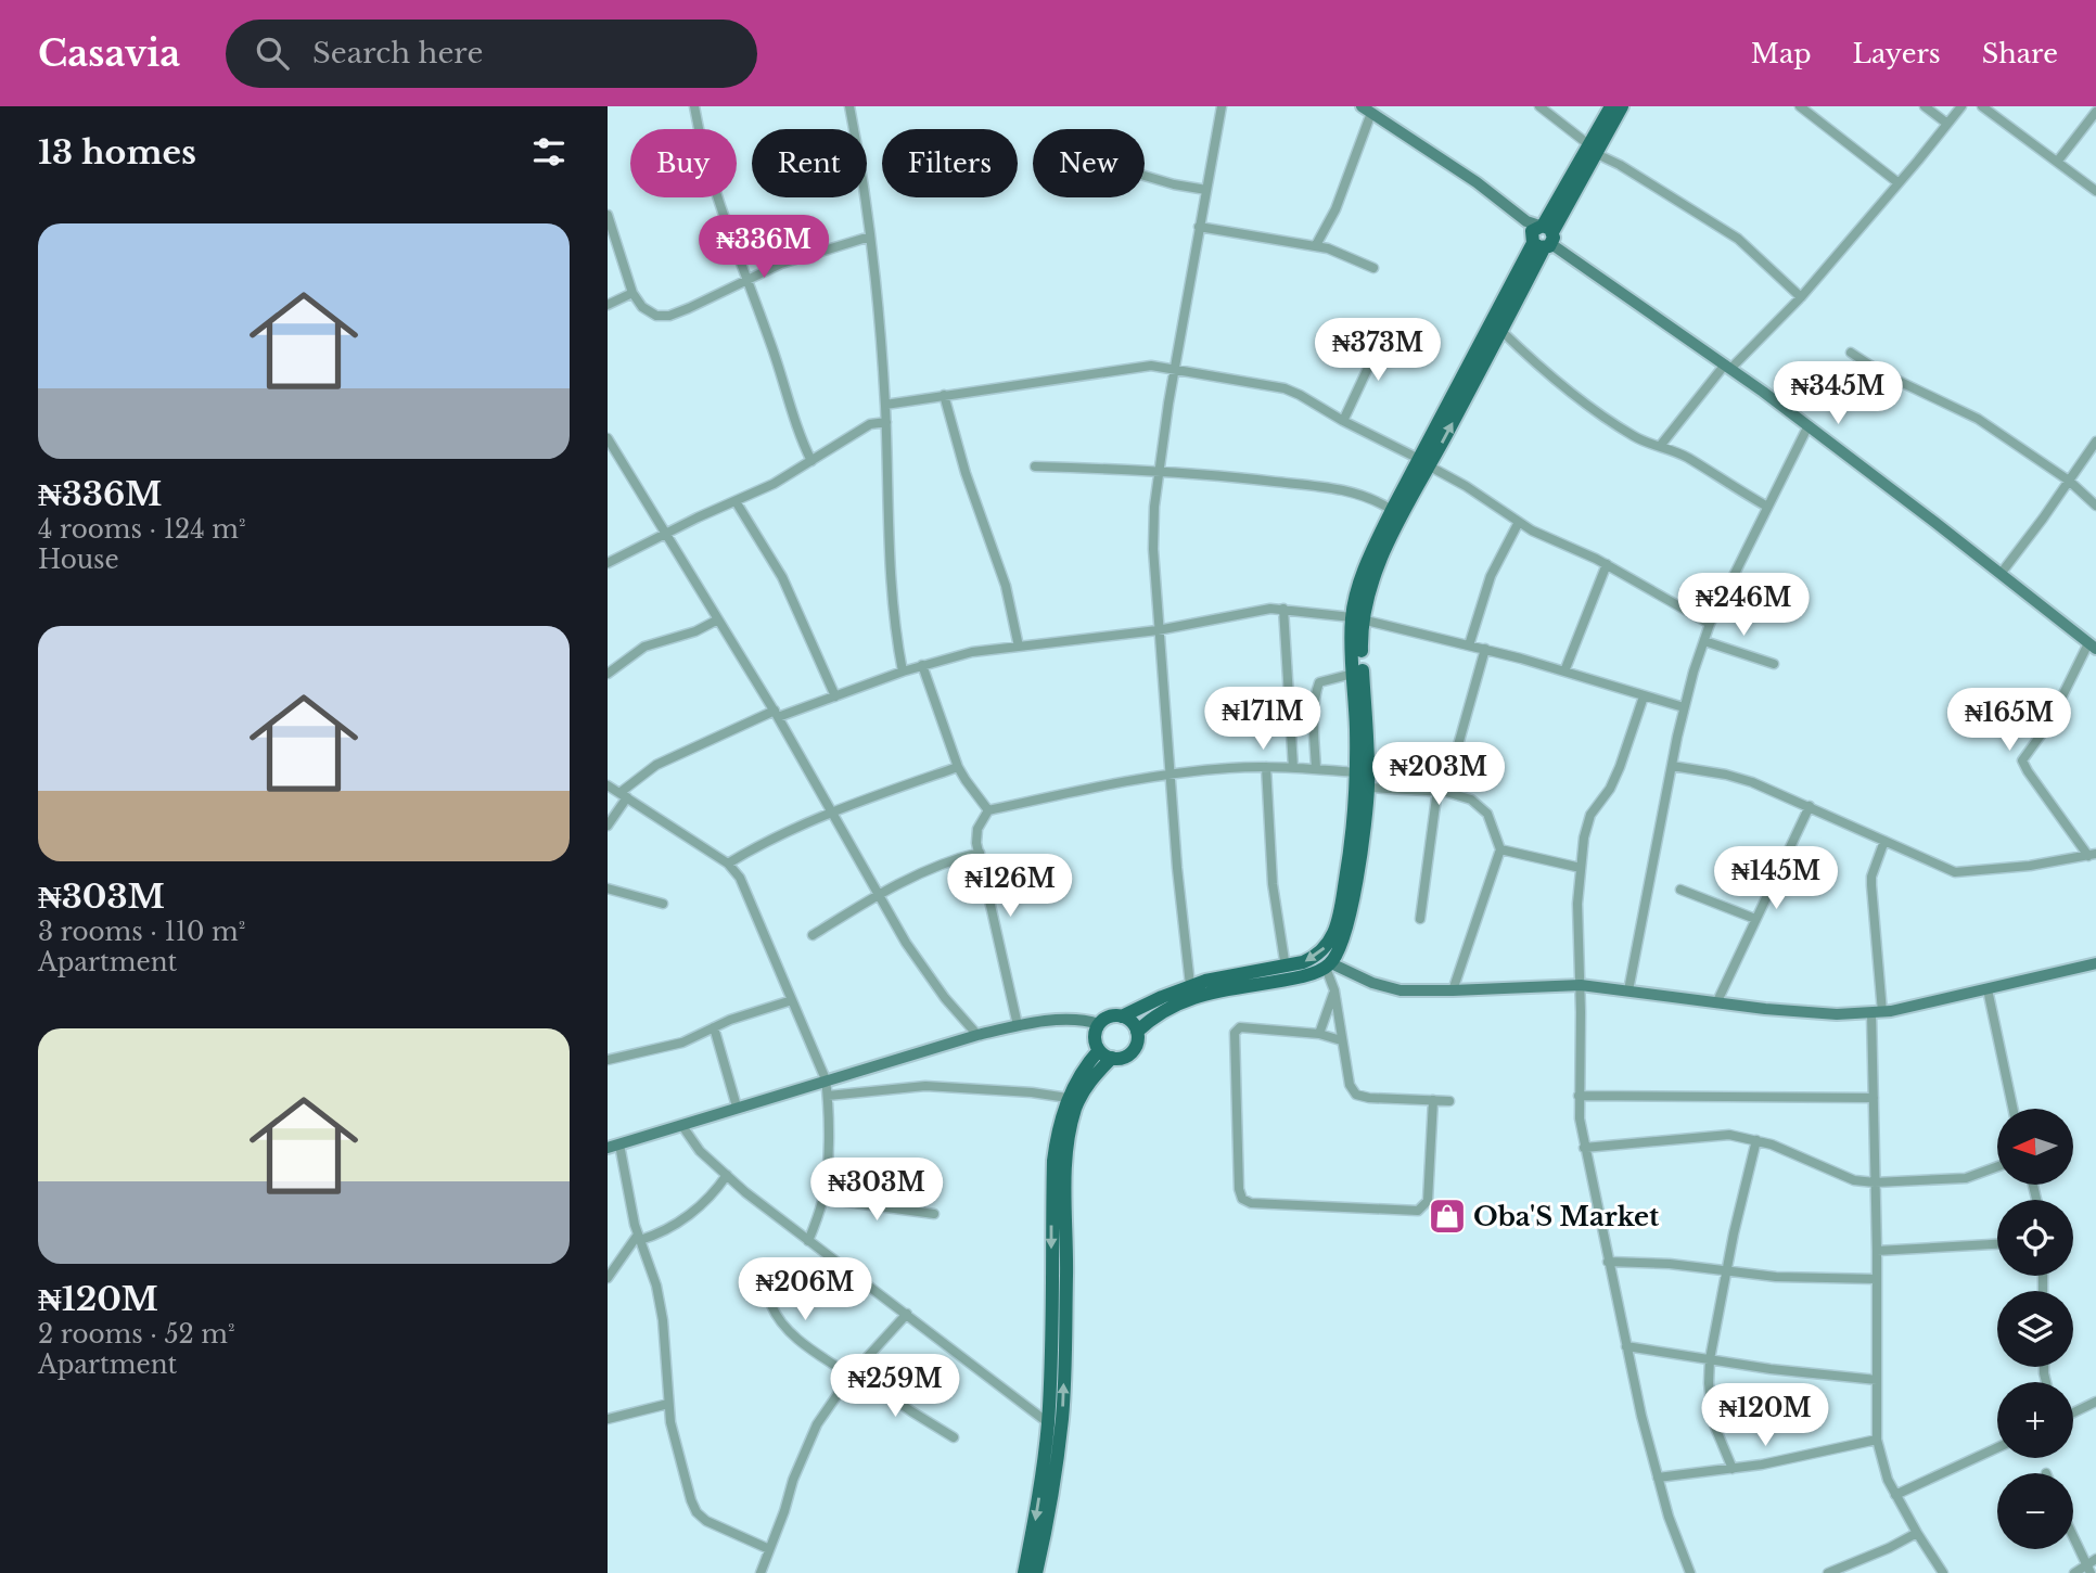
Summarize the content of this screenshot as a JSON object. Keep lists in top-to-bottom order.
{
  "places": {
    "shop": ["Oba'S Market"]
  },
  "north": "left",
  "page": {
    "header": "Casavia",
    "search": "Search here",
    "nav": ["Map", "Layers", "Share"],
    "heading": "13 homes",
    "chip": [
      "Buy",
      "Rent",
      "Filters",
      "New"
    ],
    "list": [
      {
        "name": "₦336M",
        "note": "4 rooms · 124 m² · House"
      },
      {
        "name": "₦303M",
        "note": "3 rooms · 110 m² · Apartment"
      },
      {
        "name": "₦120M",
        "note": "2 rooms · 52 m² · Apartment"
      }
    ],
    "price": [
      "₦336M",
      "₦373M",
      "₦345M",
      "₦246M",
      "₦171M",
      "₦165M",
      "₦203M",
      "₦145M",
      "₦126M",
      "₦303M",
      "₦206M",
      "₦259M",
      "₦120M"
    ],
    "map_buttons": ["+", "−"]
  }
}
